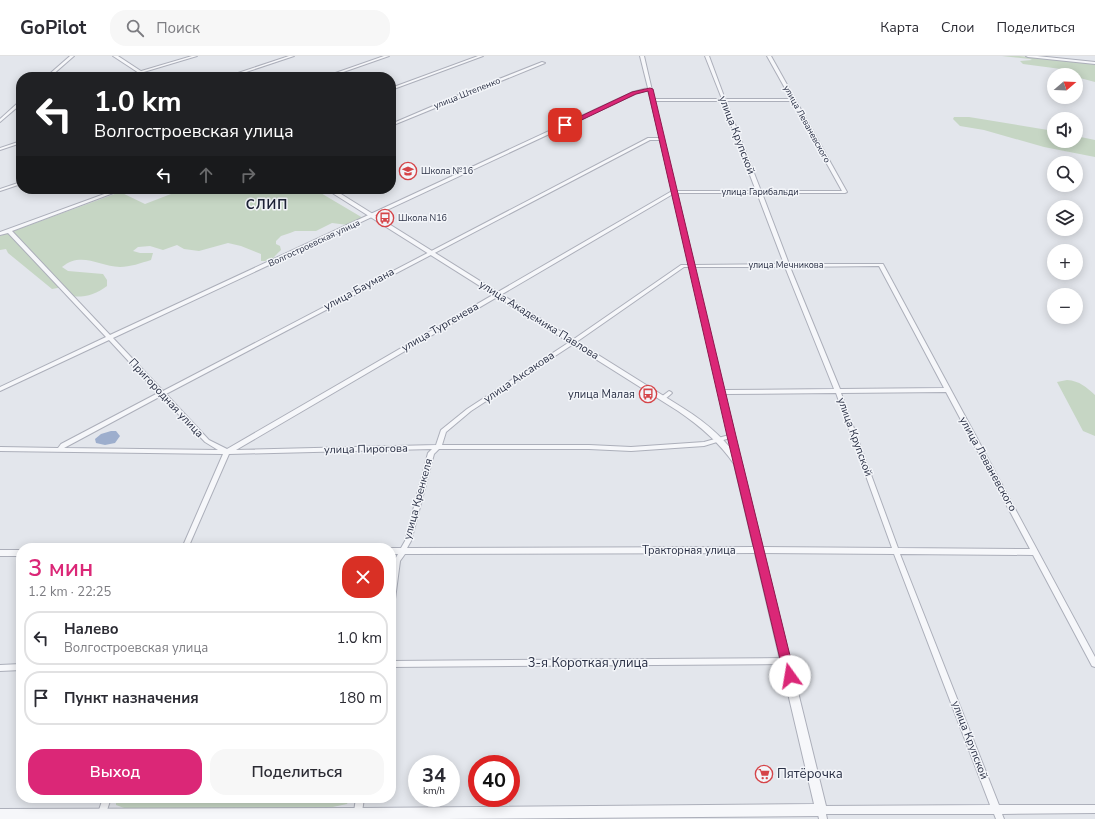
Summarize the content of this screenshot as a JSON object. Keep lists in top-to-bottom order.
{
  "streets": {
    "street": [
      "улица Штепенко",
      "улица Леваневского",
      "улица Крупской",
      "улица Гарибальди",
      "Волгостроевская улица",
      "улица Мечникова",
      "улица Баумана",
      "улица Академика Павлова",
      "улица Тургенева",
      "улица Аксакова",
      "Пригородная улица",
      "улица Пирогова",
      "улица Кренкеля",
      "Тракторная улица",
      "3-я Короткая улица"
    ]
  },
  "crossings": [
    ["улица Леваневского", "улица Гарибальди"],
    ["улица Леваневского", "улица Мечникова"],
    ["улица Леваневского", "Тракторная улица"],
    ["улица Крупской", "улица Гарибальди"],
    ["улица Крупской", "улица Мечникова"],
    ["улица Крупской", "Тракторная улица"],
    ["улица Гарибальди", "улица Тургенева"],
    ["Волгостроевская улица", "улица Академика Павлова"],
    ["Волгостроевская улица", "Пригородная улица"],
    ["улица Мечникова", "улица Аксакова"],
    ["улица Баумана", "улица Академика Павлова"],
    ["улица Баумана", "Пригородная улица"],
    ["улица Баумана", "улица Пирогова"],
    ["улица Академика Павлова", "улица Тургенева"],
    ["улица Академика Павлова", "улица Аксакова"],
    ["улица Академика Павлова", "улица Пирогова"],
    ["улица Тургенева", "Пригородная улица"],
    ["улица Тургенева", "улица Пирогова"],
    ["улица Аксакова", "улица Пирогова"],
    ["улица Аксакова", "улица Кренкеля"],
    ["Пригородная улица", "улица Пирогова"],
    ["улица Пирогова", "улица Кренкеля"],
    ["улица Кренкеля", "Тракторная улица"]
  ],
  "districts": ["СЛИП"],
  "places": {
    "school or university": ["Школа №16"],
    "bus stop": ["Школа N16", "улица Малая"],
    "supermarket": ["Пятёрочка"]
  },
  "north": "right",
  "page": {
    "header": "GoPilot",
    "search": "Поиск",
    "nav": ["Карта", "Слои", "Поделиться"],
    "map_buttons": ["+", "−"],
    "turn": ["1.0 km", "Волгостроевская улица"],
    "heading": ["3 мин", "1.2 km · 22:25"],
    "list": [
      {
        "name": "Налево",
        "note": "Волгостроевская улица",
        "value": "1.0 km"
      },
      {
        "name": "Пункт назначения",
        "value": "180 m"
      }
    ],
    "buttons": ["Выход", "Поделиться"],
    "speed": "34 km/h",
    "limit": "40"
  }
}
